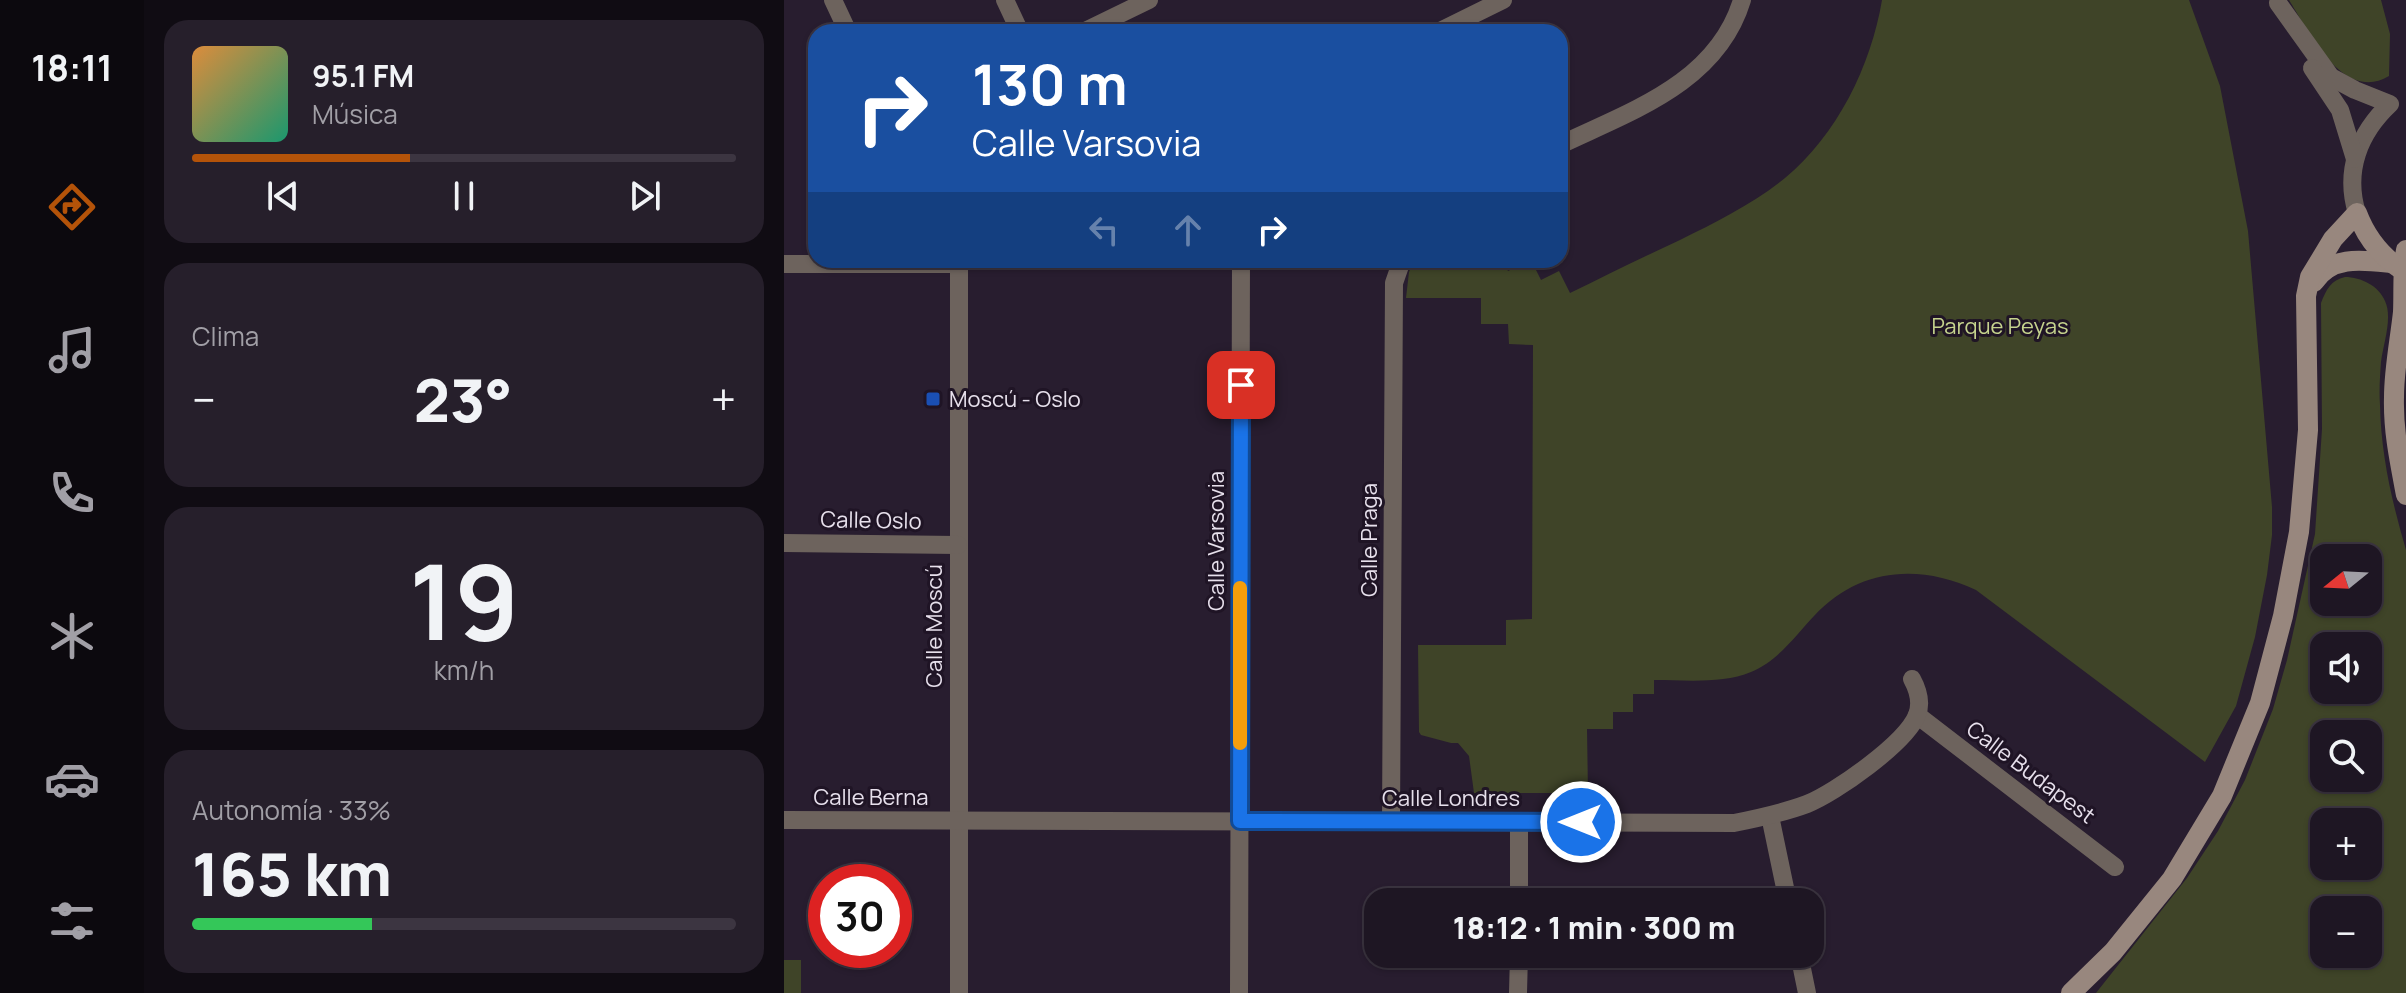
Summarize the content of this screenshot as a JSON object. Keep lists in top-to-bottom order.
{
  "streets": {
    "street": [
      "Calle Oslo",
      "Calle Praga",
      "Calle Varsovia",
      "Calle Moscú",
      "Calle Budapest",
      "Calle Berna",
      "Calle Londres"
    ]
  },
  "crossings": [
    ["Calle Oslo", "Calle Moscú"],
    ["Calle Praga", "Calle Londres"],
    ["Calle Varsovia", "Calle Londres"],
    ["Calle Moscú", "Calle Berna"],
    ["Calle Moscú", "Calle Londres"],
    ["Calle Budapest", "Calle Londres"],
    ["Calle Berna", "Calle Londres"]
  ],
  "parks": ["Parque Peyas"],
  "places": {
    "transit": ["Moscú - Oslo"]
  },
  "north": "left",
  "page": {
    "tabs": "18:11",
    "turn": ["130 m", "Calle Varsovia"],
    "song": ["95.1 FM", "Música"],
    "tile": [
      "Clima",
      ["19", "km/h"],
      ["Autonomía · 33%", "165 km"]
    ],
    "heat": ["−", "23°", "+"],
    "map_buttons": ["+", "−"],
    "limit": "30",
    "trip": "18:12 · 1 min · 300 m"
  }
}
